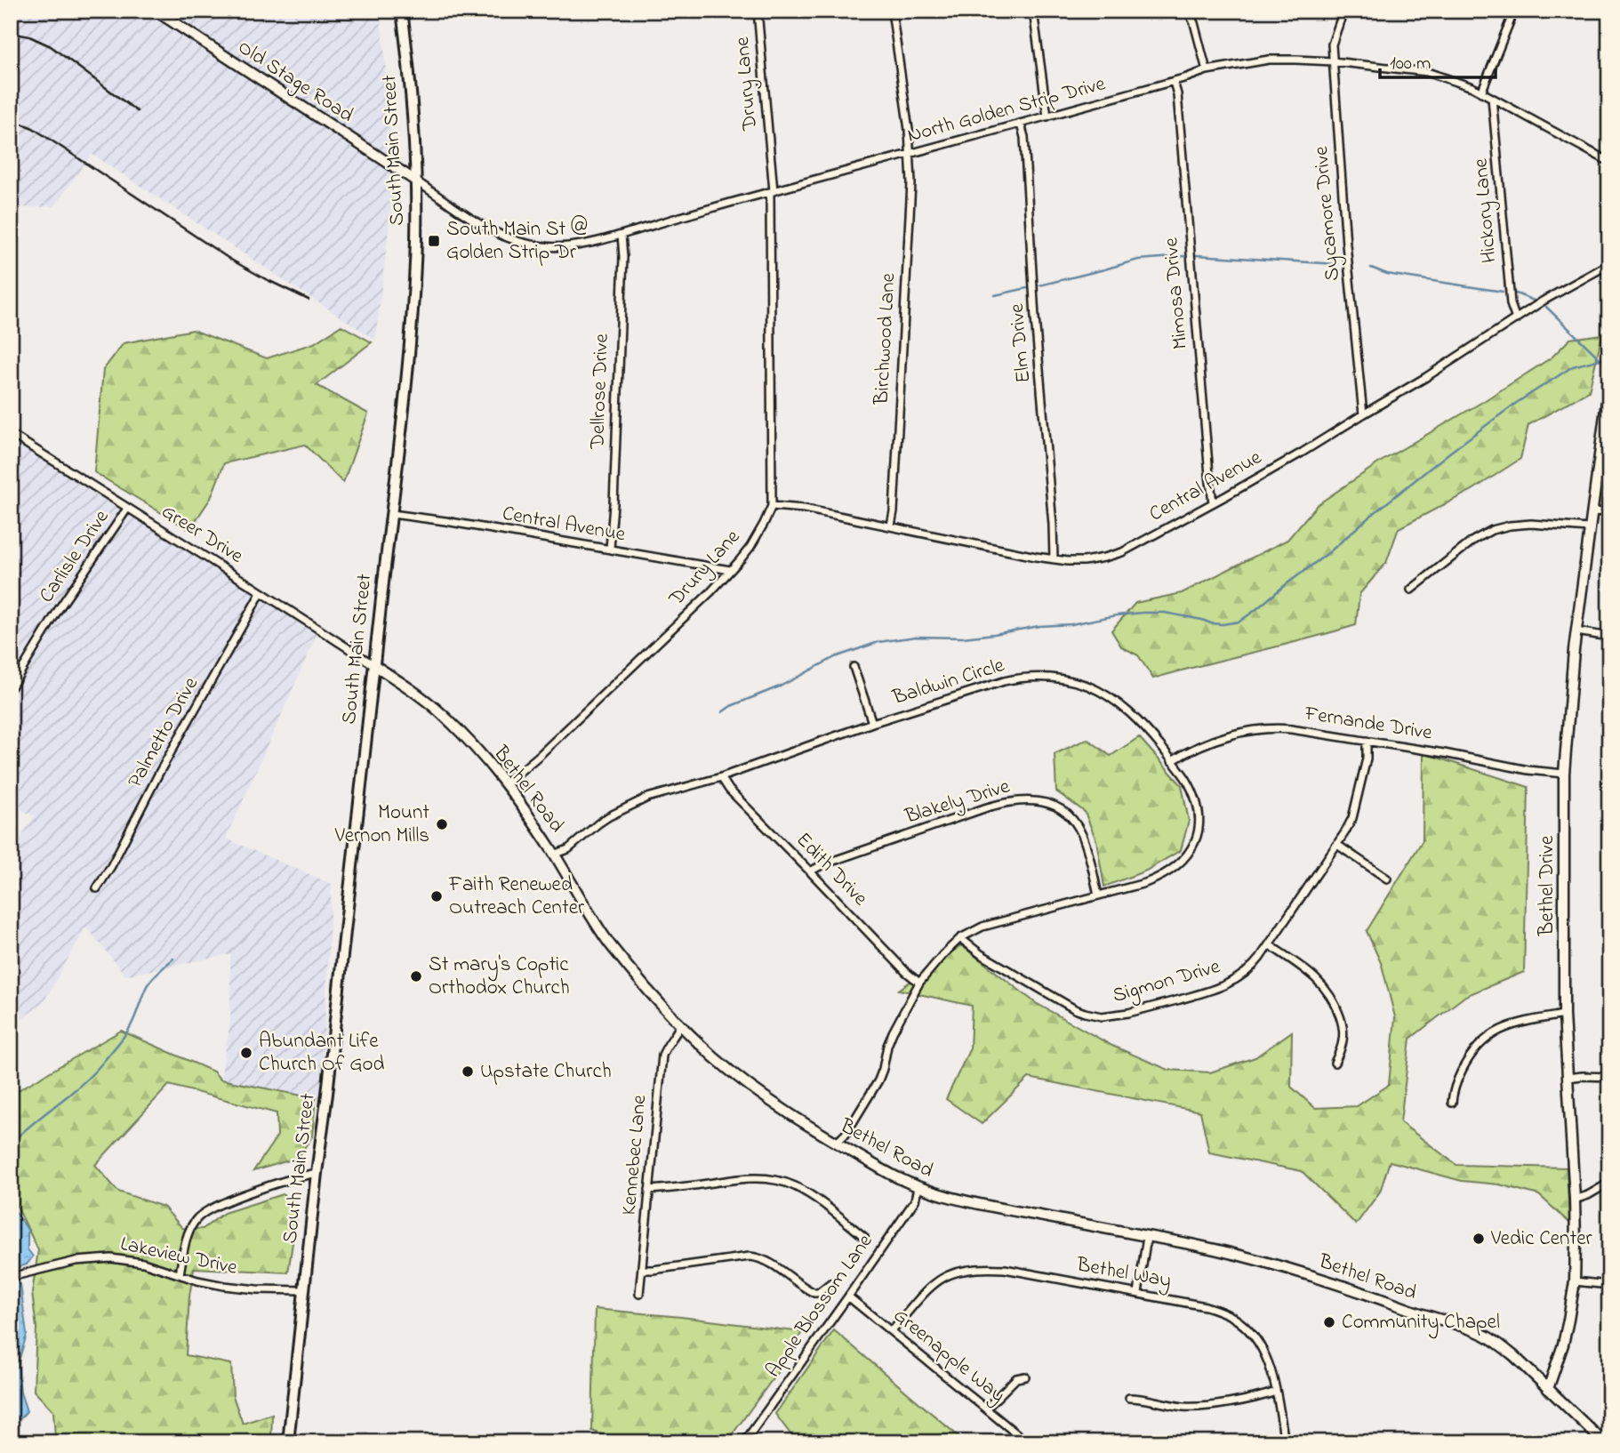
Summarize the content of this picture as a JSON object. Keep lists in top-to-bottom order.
{
  "streets": {
    "main road": ["South Main Street"],
    "street": [
      "Old Stage Road",
      "Drury Lane",
      "North Golden Strip Drive",
      "Hickory Lane",
      "Sycamore Drive",
      "Mimosa Drive",
      "Birchwood Lane",
      "Elm Drive",
      "Dellrose Drive",
      "Central Avenue",
      "Greer Drive",
      "Carlisle Drive",
      "Baldwin Circle",
      "Fernande Drive",
      "Palmetto Drive",
      "Bethel Road",
      "Blakely Drive",
      "Edith Drive",
      "Bethel Drive",
      "Sigmon Drive",
      "Kennebec Lane",
      "Lakeview Drive",
      "Bethel Way",
      "Apple Blossom Lane",
      "Greenapple Way"
    ]
  },
  "crossings": [
    ["Old Stage Road", "North Golden Strip Drive"],
    ["Old Stage Road", "South Main Street"],
    ["Drury Lane", "North Golden Strip Drive"],
    ["Drury Lane", "Central Avenue"],
    ["Drury Lane", "Bethel Road"],
    ["North Golden Strip Drive", "South Main Street"],
    ["North Golden Strip Drive", "Hickory Lane"],
    ["North Golden Strip Drive", "Sycamore Drive"],
    ["North Golden Strip Drive", "Mimosa Drive"],
    ["North Golden Strip Drive", "Birchwood Lane"],
    ["North Golden Strip Drive", "Elm Drive"],
    ["North Golden Strip Drive", "Dellrose Drive"],
    ["South Main Street", "Central Avenue"],
    ["South Main Street", "Greer Drive"],
    ["South Main Street", "Bethel Road"],
    ["South Main Street", "Lakeview Drive"],
    ["Hickory Lane", "Central Avenue"],
    ["Sycamore Drive", "Central Avenue"],
    ["Mimosa Drive", "Central Avenue"],
    ["Birchwood Lane", "Central Avenue"],
    ["Elm Drive", "Central Avenue"],
    ["Dellrose Drive", "Central Avenue"],
    ["Greer Drive", "Carlisle Drive"],
    ["Greer Drive", "Palmetto Drive"],
    ["Greer Drive", "Bethel Road"],
    ["Baldwin Circle", "Fernande Drive"],
    ["Baldwin Circle", "Bethel Road"],
    ["Baldwin Circle", "Blakely Drive"],
    ["Baldwin Circle", "Edith Drive"],
    ["Baldwin Circle", "Sigmon Drive"],
    ["Fernande Drive", "Bethel Drive"],
    ["Fernande Drive", "Sigmon Drive"],
    ["Bethel Road", "Bethel Drive"],
    ["Bethel Road", "Kennebec Lane"],
    ["Bethel Road", "Apple Blossom Lane"],
    ["Blakely Drive", "Edith Drive"],
    ["Bethel Way", "Greenapple Way"],
    ["Apple Blossom Lane", "Greenapple Way"]
  ],
  "places": {
    "transit": ["South Main St @ Golden Strip Dr"],
    "other": [
      "Mount Vernon Mills",
      "Faith Renewed Outreach Center",
      "St mary's Coptic Orthodox Church",
      "Abundant Life Church Of God",
      "Upstate Church",
      "Vedic Center",
      "Community Chapel"
    ]
  },
  "scale_bar": "100 m"
}
